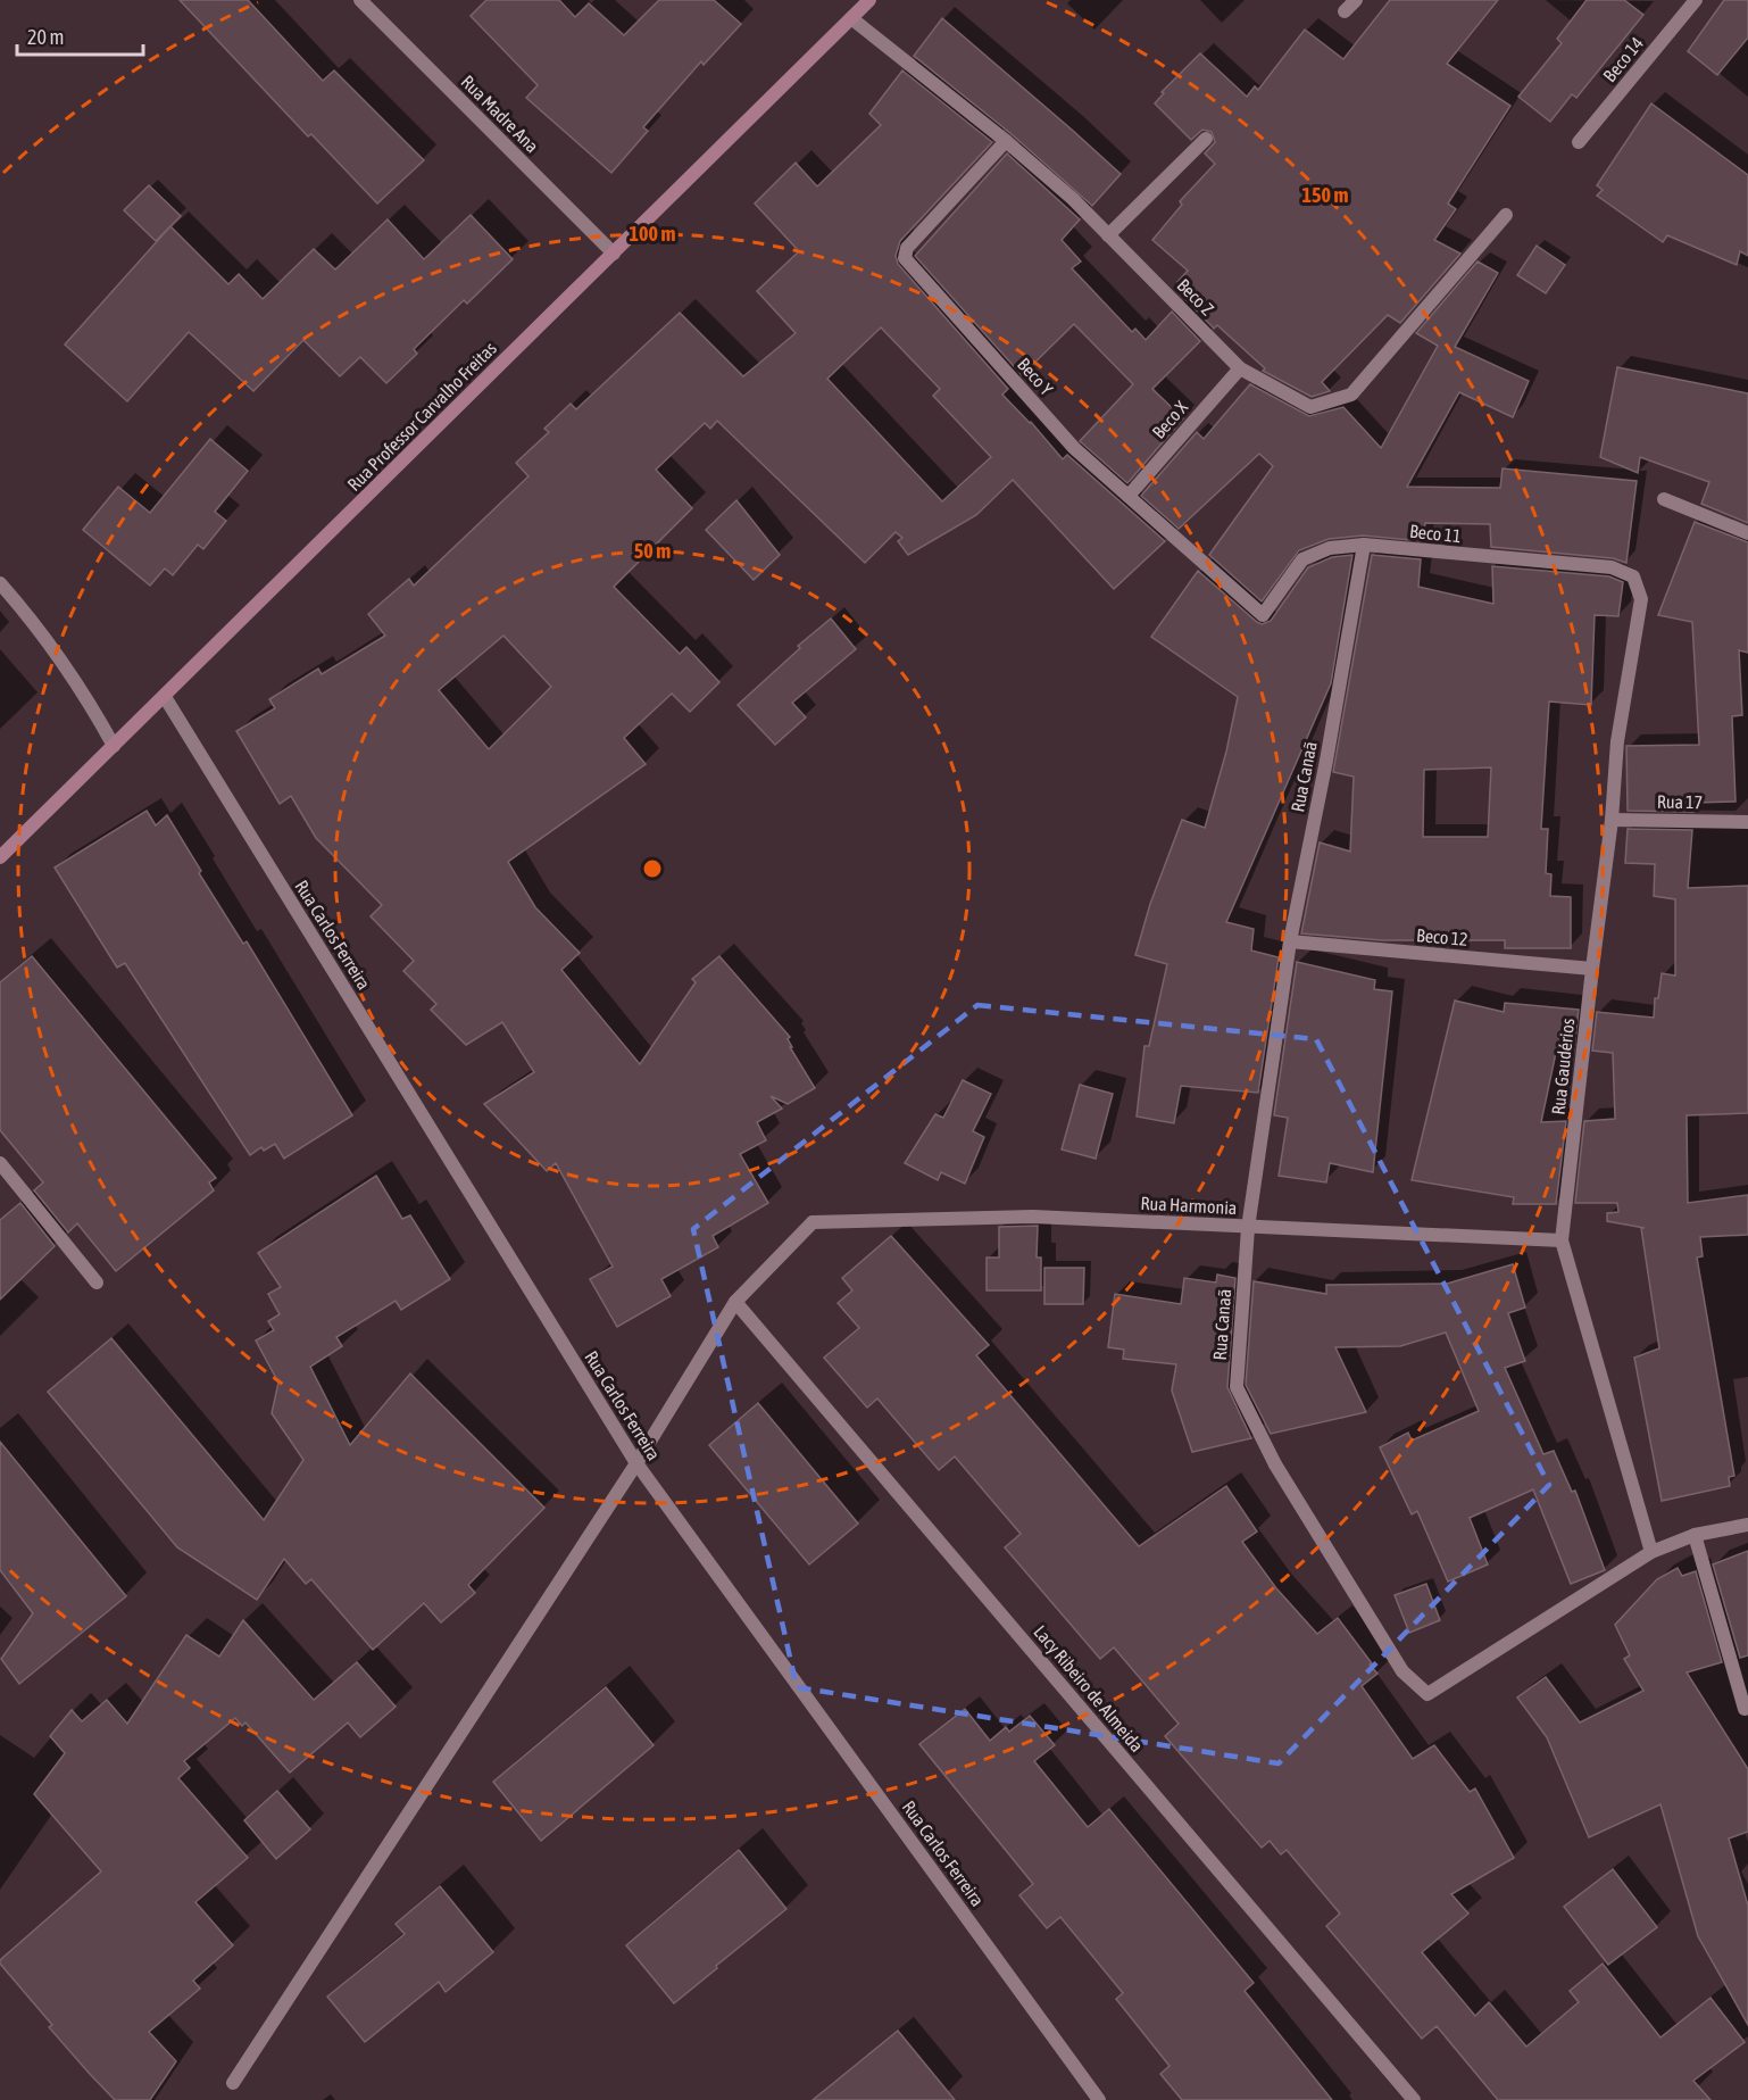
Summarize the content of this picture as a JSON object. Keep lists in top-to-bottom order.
{
  "streets": {
    "street": [
      "Beco 14",
      "Rua Madre Ana",
      "Beco Z",
      "Beco Y",
      "Rua Professor Carvalho Freitas",
      "Beco X",
      "Beco 11",
      "Rua Canaã",
      "Rua 17",
      "Rua Carlos Ferreira",
      "Beco 12",
      "Rua Gaudérios",
      "Rua Harmonia",
      "Lacy Ribeiro de Almeida"
    ]
  },
  "crossings": [
    ["Rua Madre Ana", "Rua Professor Carvalho Freitas"],
    ["Beco Z", "Beco Y"],
    ["Beco Z", "Rua Professor Carvalho Freitas"],
    ["Beco Z", "Beco X"],
    ["Beco Y", "Beco X"],
    ["Beco Y", "Beco 11"],
    ["Rua Professor Carvalho Freitas", "Rua Carlos Ferreira"],
    ["Beco 11", "Rua Canaã"],
    ["Beco 11", "Rua Gaudérios"],
    ["Rua Canaã", "Beco 12"],
    ["Rua Canaã", "Rua Gaudérios"],
    ["Rua Canaã", "Rua Harmonia"],
    ["Rua 17", "Rua Gaudérios"],
    ["Beco 12", "Rua Gaudérios"],
    ["Rua Gaudérios", "Rua Harmonia"],
    ["Rua Harmonia", "Lacy Ribeiro de Almeida"]
  ],
  "scale_bar": "20 m",
  "rings": ["150 m", "100 m", "50 m"]
}
